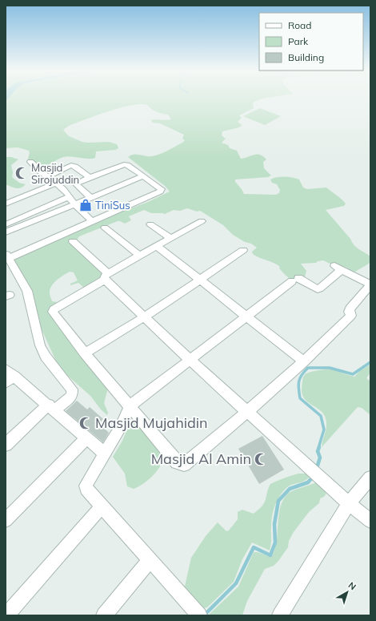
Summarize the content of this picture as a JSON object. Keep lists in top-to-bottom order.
{
  "places": {
    "mosque": ["Masjid Sirojuddin", "Masjid Mujahidin", "Masjid Al Amin"],
    "shop": ["TiniSus"]
  },
  "legend": ["Road", "Park", "Building"],
  "north": "top right"
}
